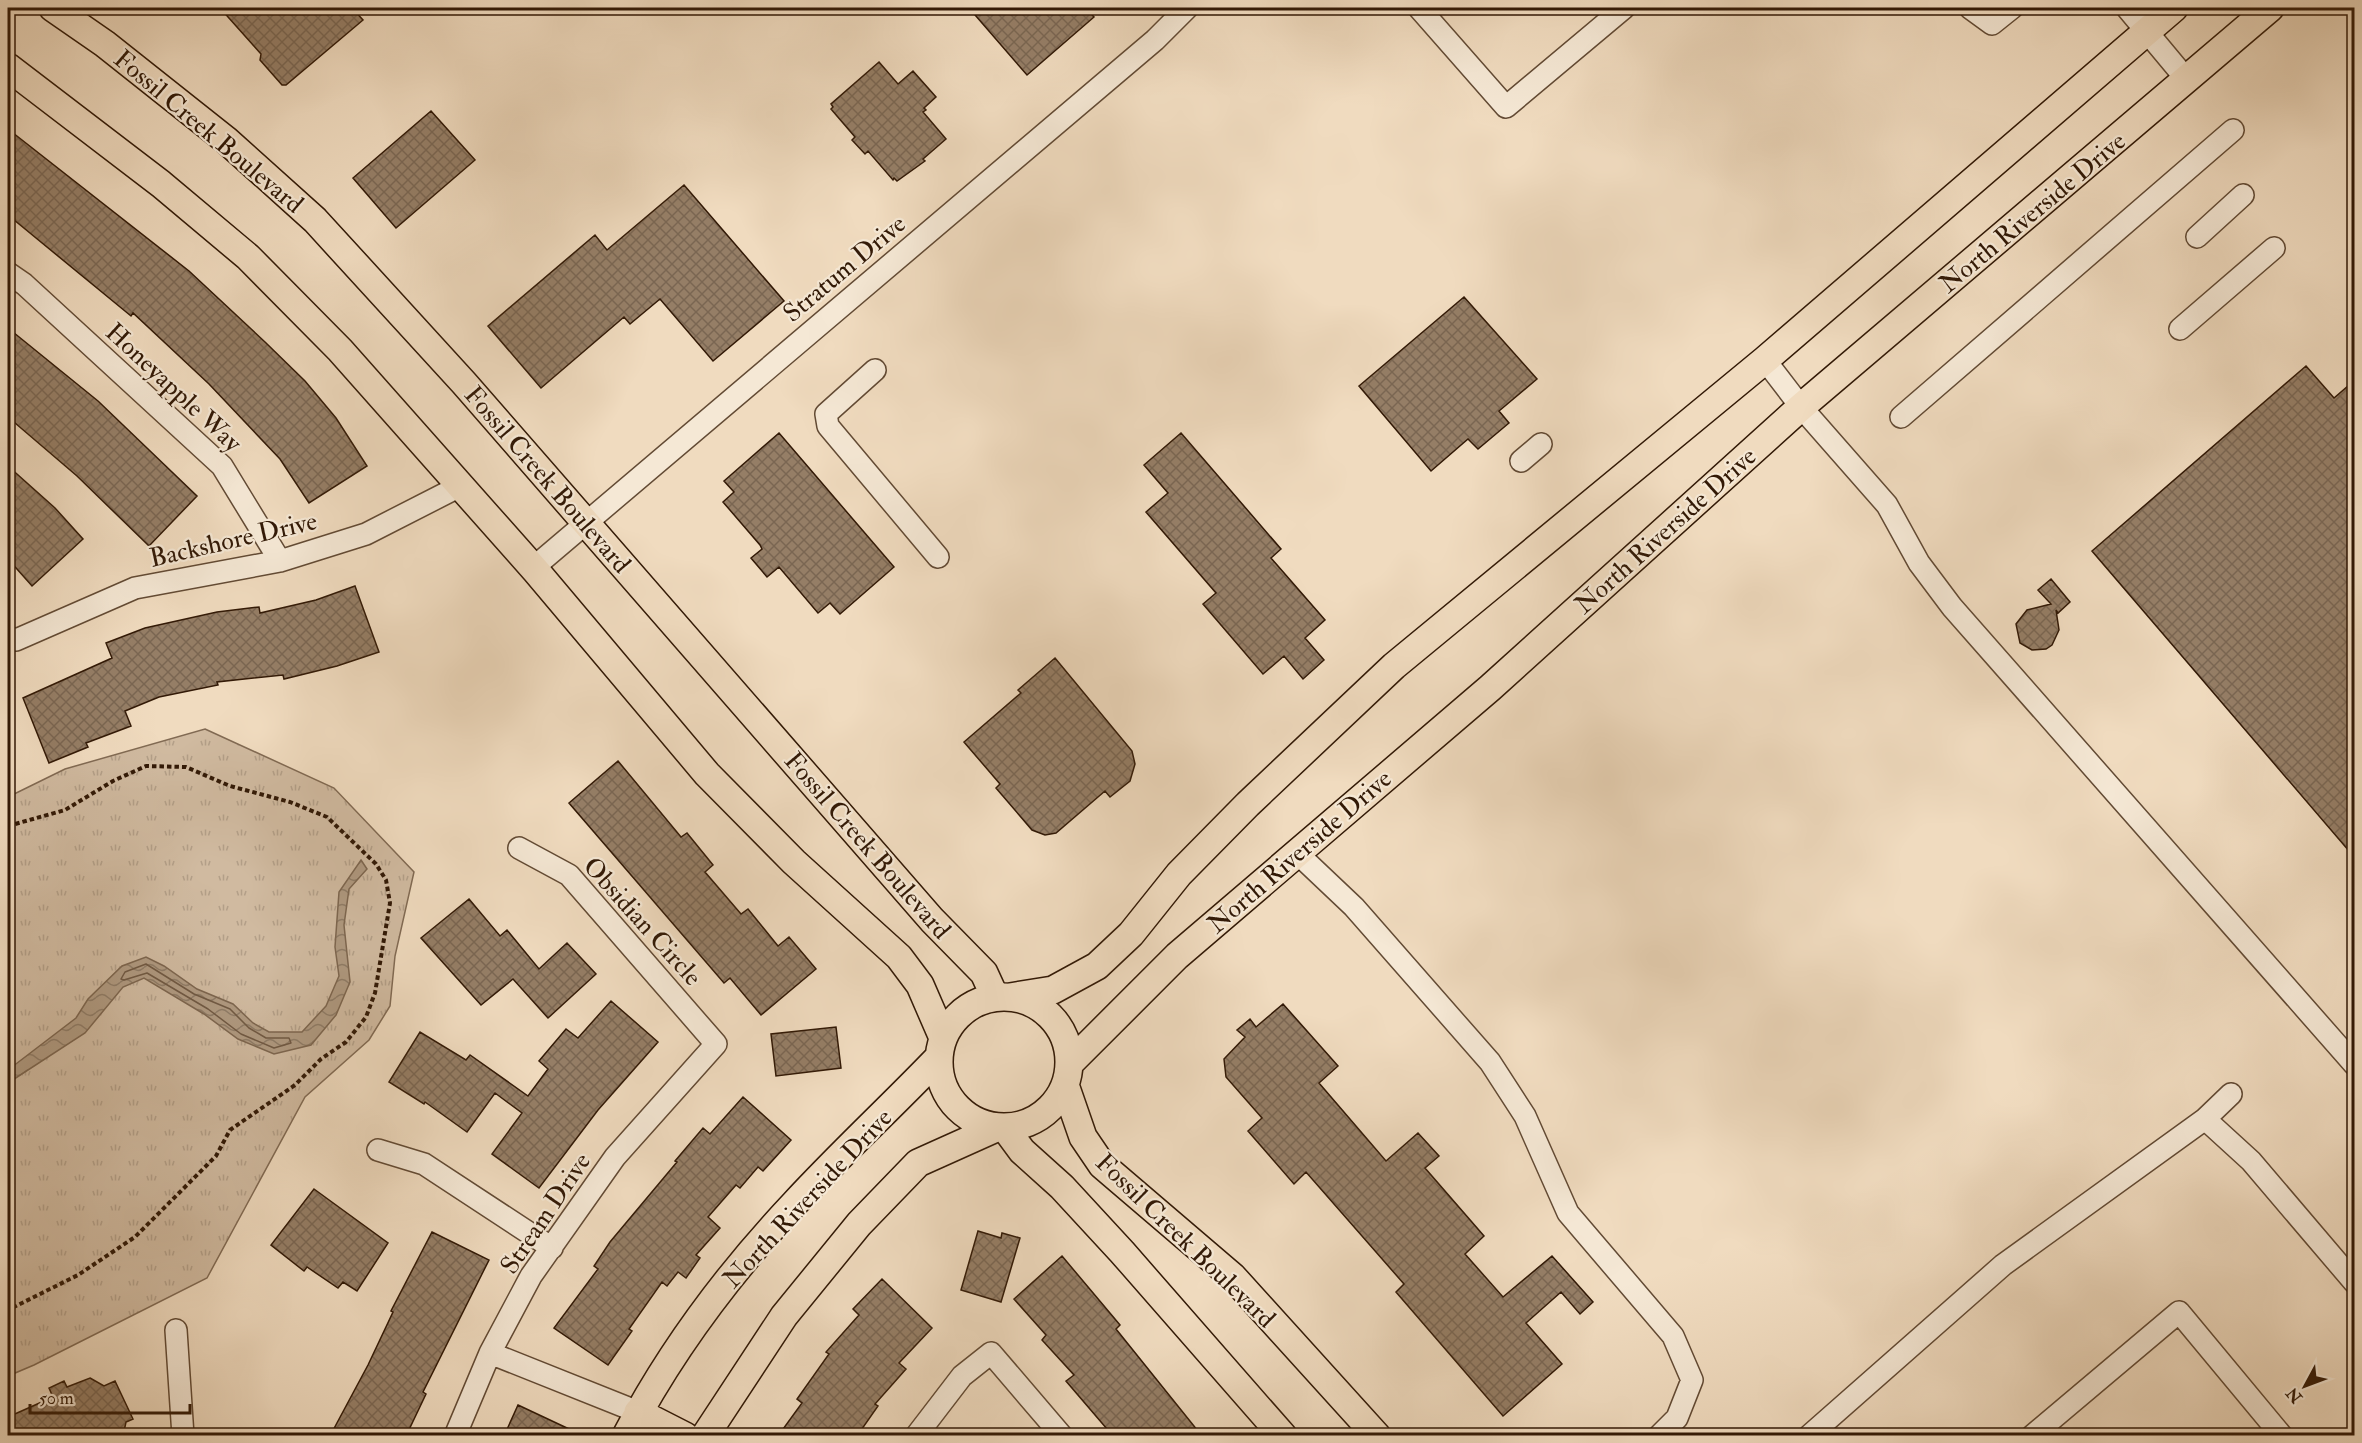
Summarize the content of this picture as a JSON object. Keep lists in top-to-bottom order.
{
  "streets": {
    "main road": ["Fossil Creek Boulevard", "North Riverside Drive"],
    "street": [
      "Stratum Drive",
      "Honeyapple Way",
      "Backshore Drive",
      "Obsidian Circle",
      "Stream Drive"
    ]
  },
  "crossings": [
    ["Fossil Creek Boulevard", "North Riverside Drive"],
    ["Fossil Creek Boulevard", "Stratum Drive"],
    ["Fossil Creek Boulevard", "Backshore Drive"],
    ["Honeyapple Way", "Backshore Drive"],
    ["Obsidian Circle", "Stream Drive"]
  ],
  "scale_bar": "50 m",
  "north": "bottom left"
}
